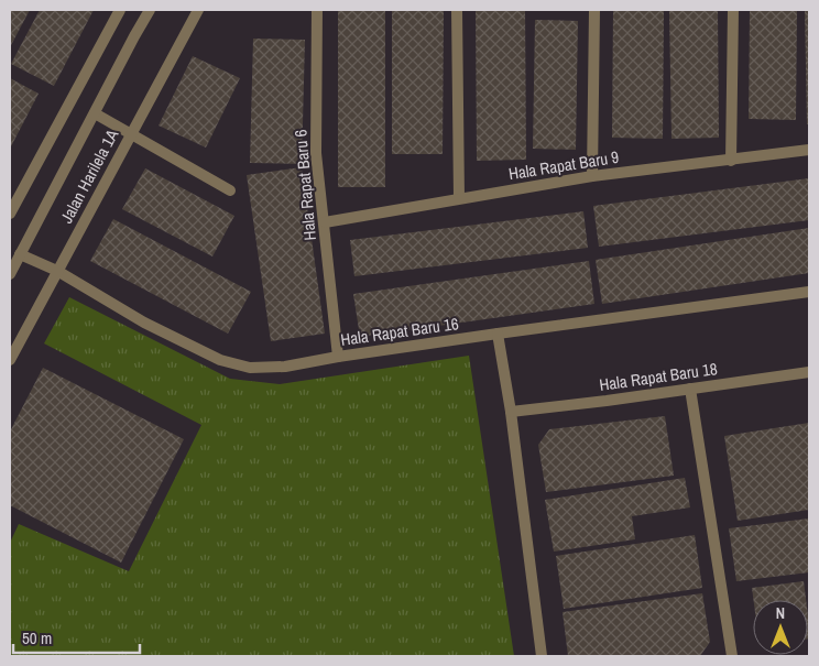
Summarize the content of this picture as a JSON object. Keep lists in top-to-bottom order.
{
  "streets": {
    "street": [
      "Hala Rapat Baru 9",
      "Jalan Harilela 1A",
      "Hala Rapat Baru 6",
      "Hala Rapat Baru 16",
      "Hala Rapat Baru 18"
    ]
  },
  "crossings": [
    ["Hala Rapat Baru 9", "Hala Rapat Baru 6"],
    ["Jalan Harilela 1A", "Hala Rapat Baru 16"],
    ["Hala Rapat Baru 6", "Hala Rapat Baru 16"]
  ],
  "scale_bar": "50 m",
  "north": "top"
}
